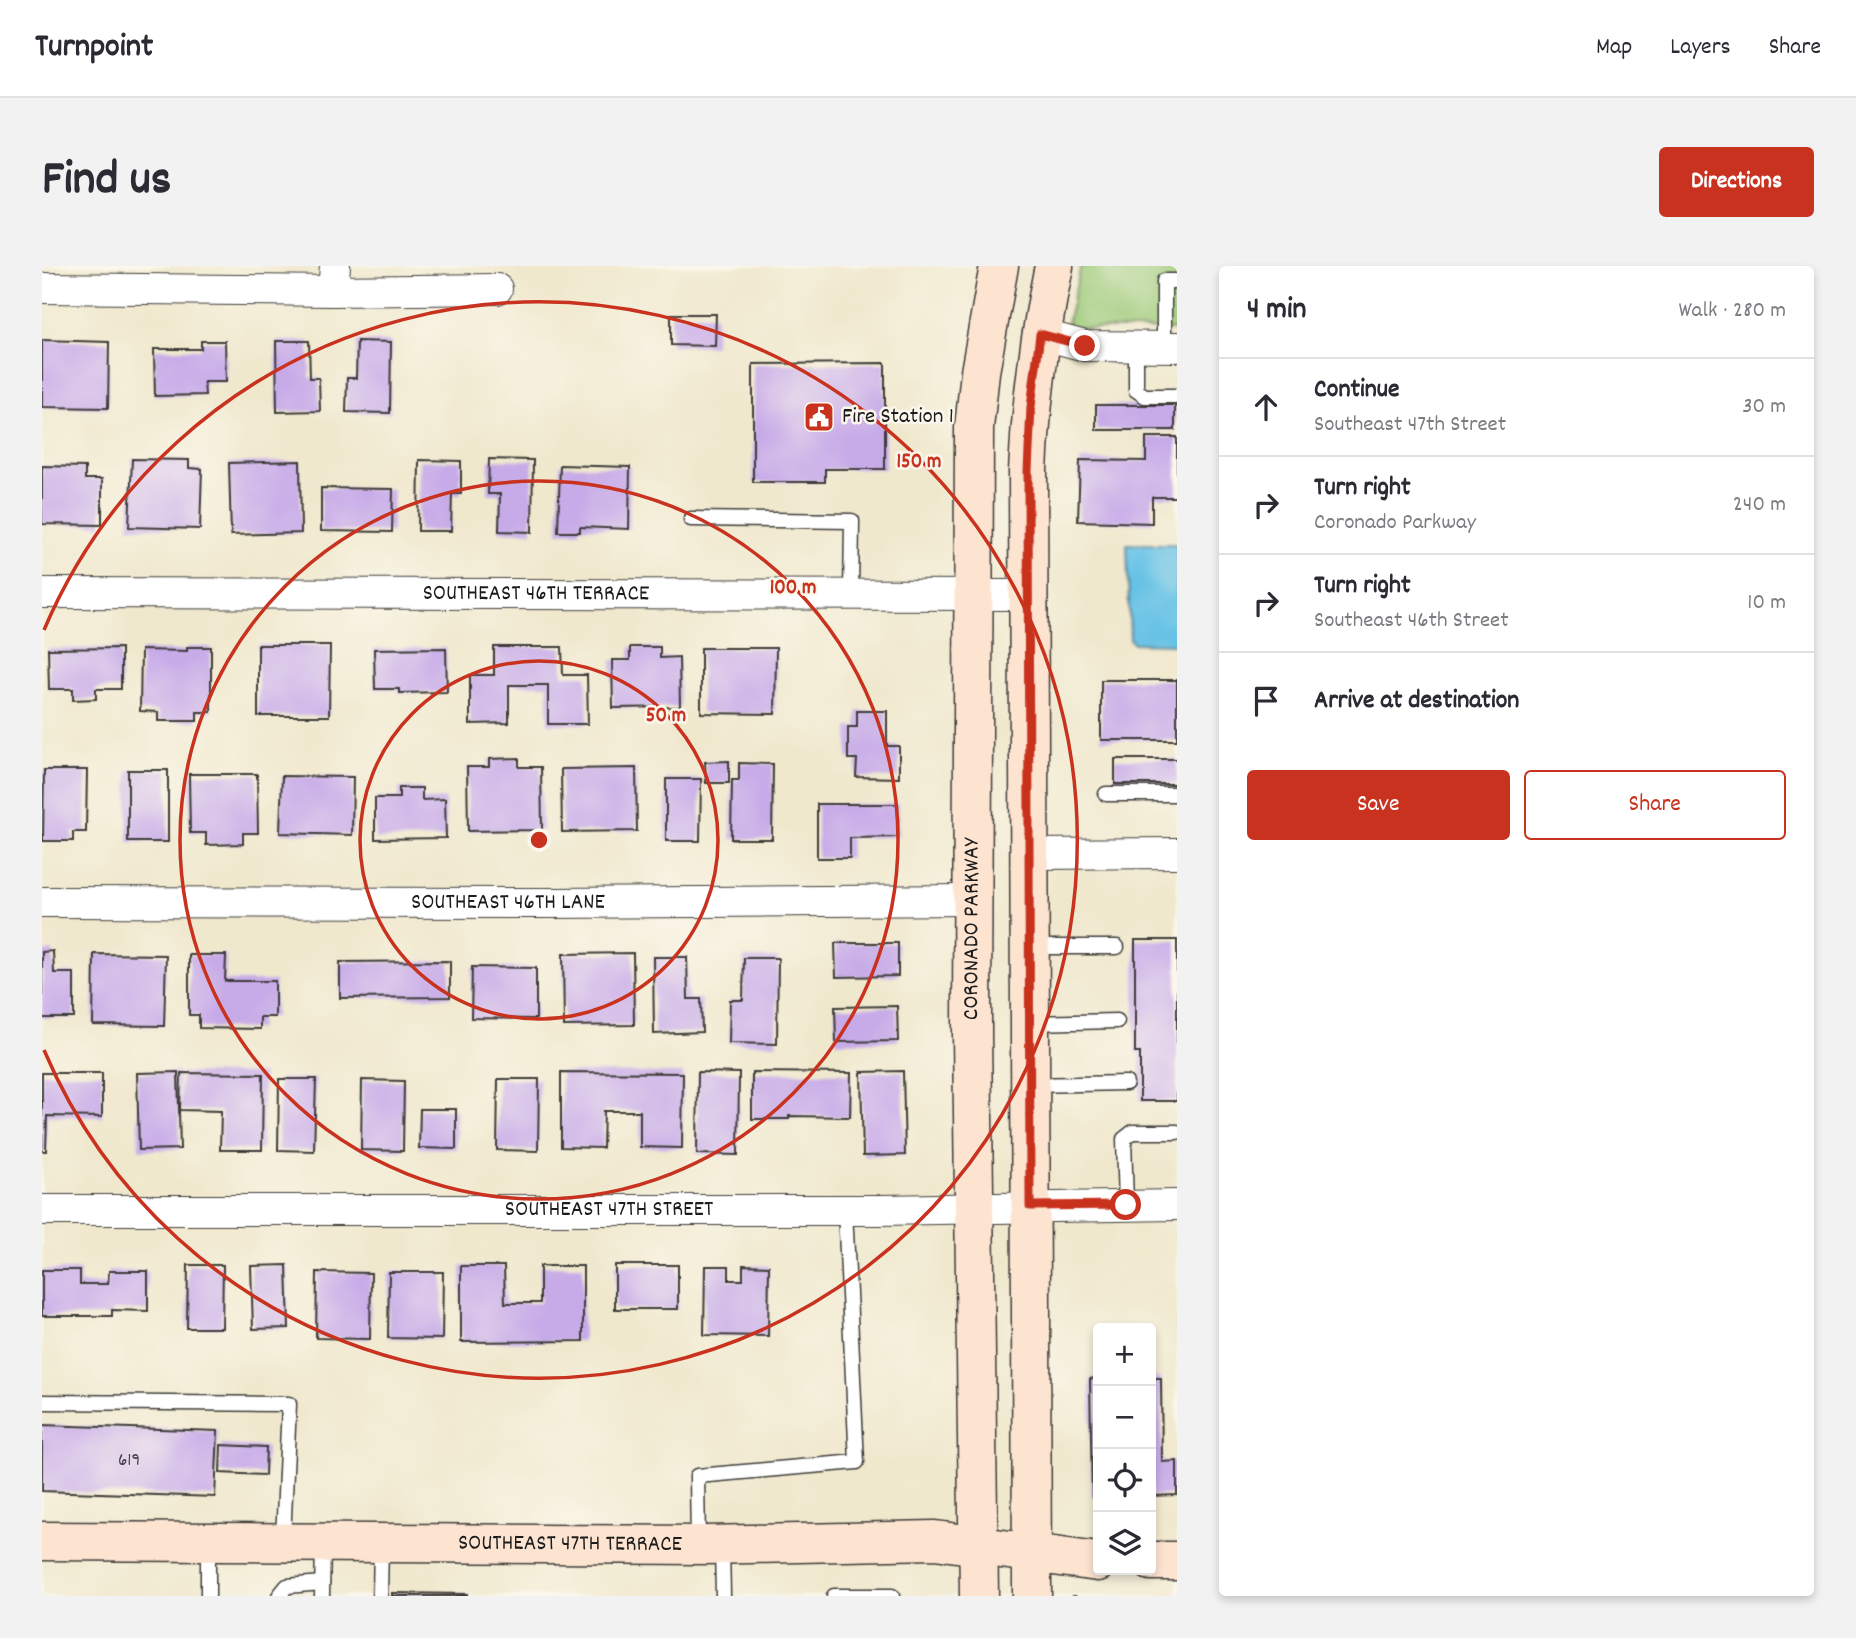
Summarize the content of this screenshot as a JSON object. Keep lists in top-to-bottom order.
{
  "streets": {
    "street": [
      "SOUTHEAST 46TH TERRACE",
      "SOUTHEAST 46TH LANE",
      "CORONADO PARKWAY",
      "SOUTHEAST 47TH STREET",
      "SOUTHEAST 47TH TERRACE"
    ]
  },
  "crossings": [
    ["SOUTHEAST 46TH TERRACE", "CORONADO PARKWAY"],
    ["SOUTHEAST 46TH LANE", "CORONADO PARKWAY"],
    ["CORONADO PARKWAY", "SOUTHEAST 47TH STREET"],
    ["CORONADO PARKWAY", "SOUTHEAST 47TH TERRACE"]
  ],
  "places": {
    "public building": ["Fire Station 1"]
  },
  "house_numbers": ["619"],
  "page": {
    "header": "Turnpoint",
    "nav": ["Map", "Layers", "Share"],
    "title": "Find us",
    "buttons": [
      "Directions",
      ["Save", "Share"]
    ],
    "heading": ["4 min", "Walk · 280 m"],
    "list": [
      ["Continue", "Southeast 47th Street", "30 m"],
      ["Turn right", "Coronado Parkway", "240 m"],
      ["Turn right", "Southeast 46th Street", "10 m"],
      "Arrive at destination"
    ],
    "map_buttons": ["+", "−"]
  },
  "rings": ["150 m", "100 m", "50 m"]
}
